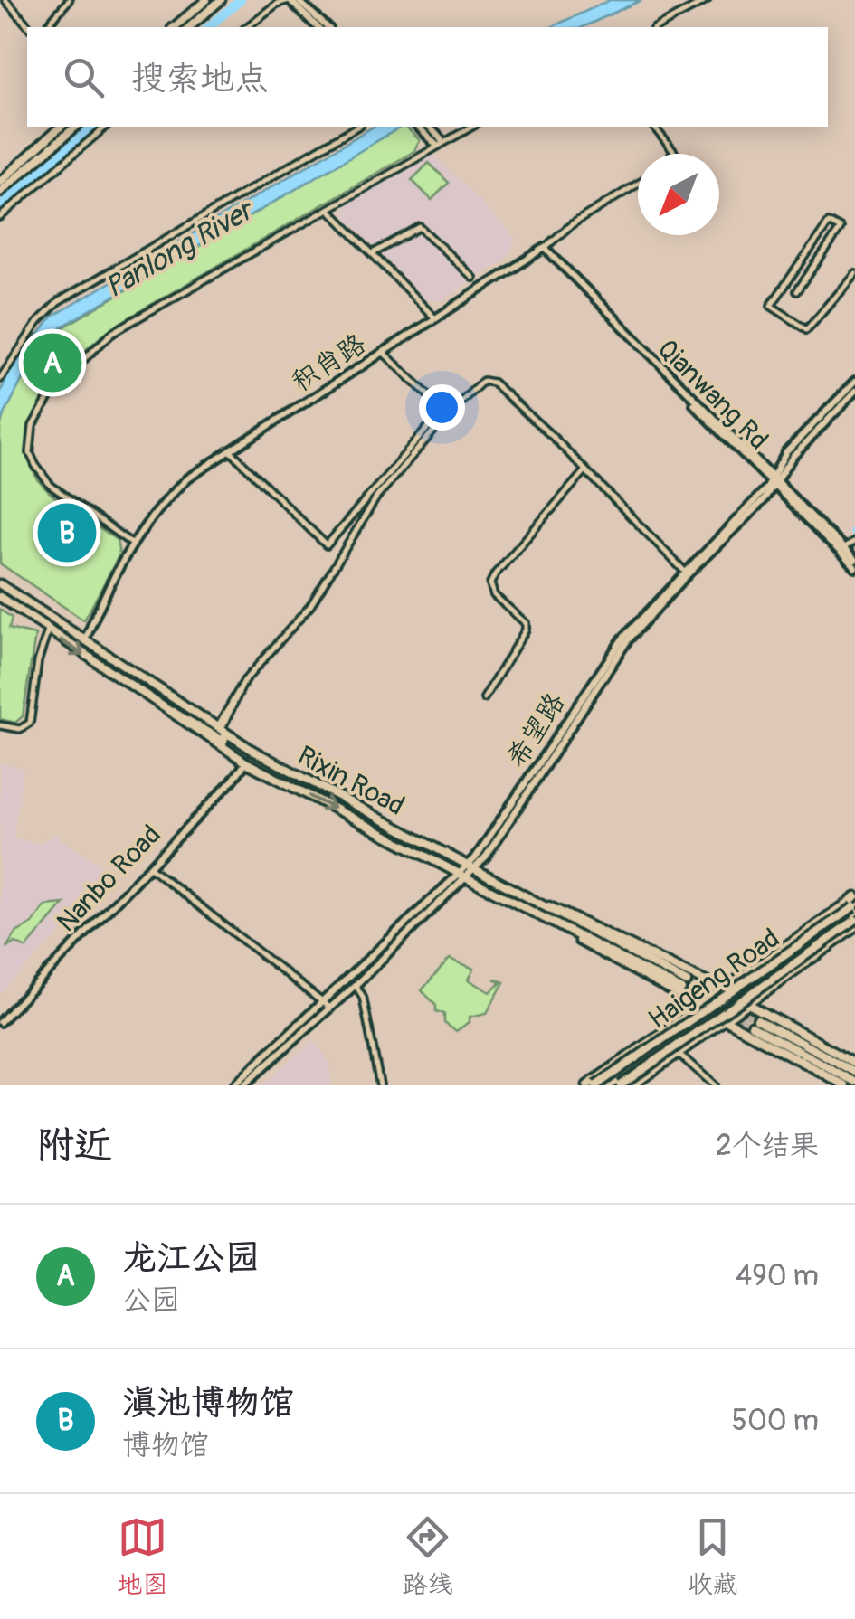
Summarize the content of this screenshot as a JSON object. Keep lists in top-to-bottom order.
{
  "streets": {
    "main road": ["Rixin Road", "Haigeng Road"],
    "street": [
      "积肖路",
      "Qianwang Rd",
      "希望路",
      "Nanbo Road"
    ]
  },
  "crossings": [
    ["积肖路", "Qianwang Rd"],
    ["积肖路", "Rixin Road"],
    ["Qianwang Rd", "希望路"],
    ["希望路", "Rixin Road"],
    ["Rixin Road", "Nanbo Road"]
  ],
  "water": ["Panlong River"],
  "north": "bottom left",
  "page": {
    "search": "搜索地点",
    "pins": ["A", "B"],
    "heading": ["附近", "2个结果"],
    "list": [
      {
        "mark": "A",
        "name": "龙江公园",
        "note": "公园",
        "value": "490 m"
      },
      {
        "mark": "B",
        "name": "滇池博物馆",
        "note": "博物馆",
        "value": "500 m"
      }
    ],
    "nav": ["地图", "路线", "收藏"]
  }
}
